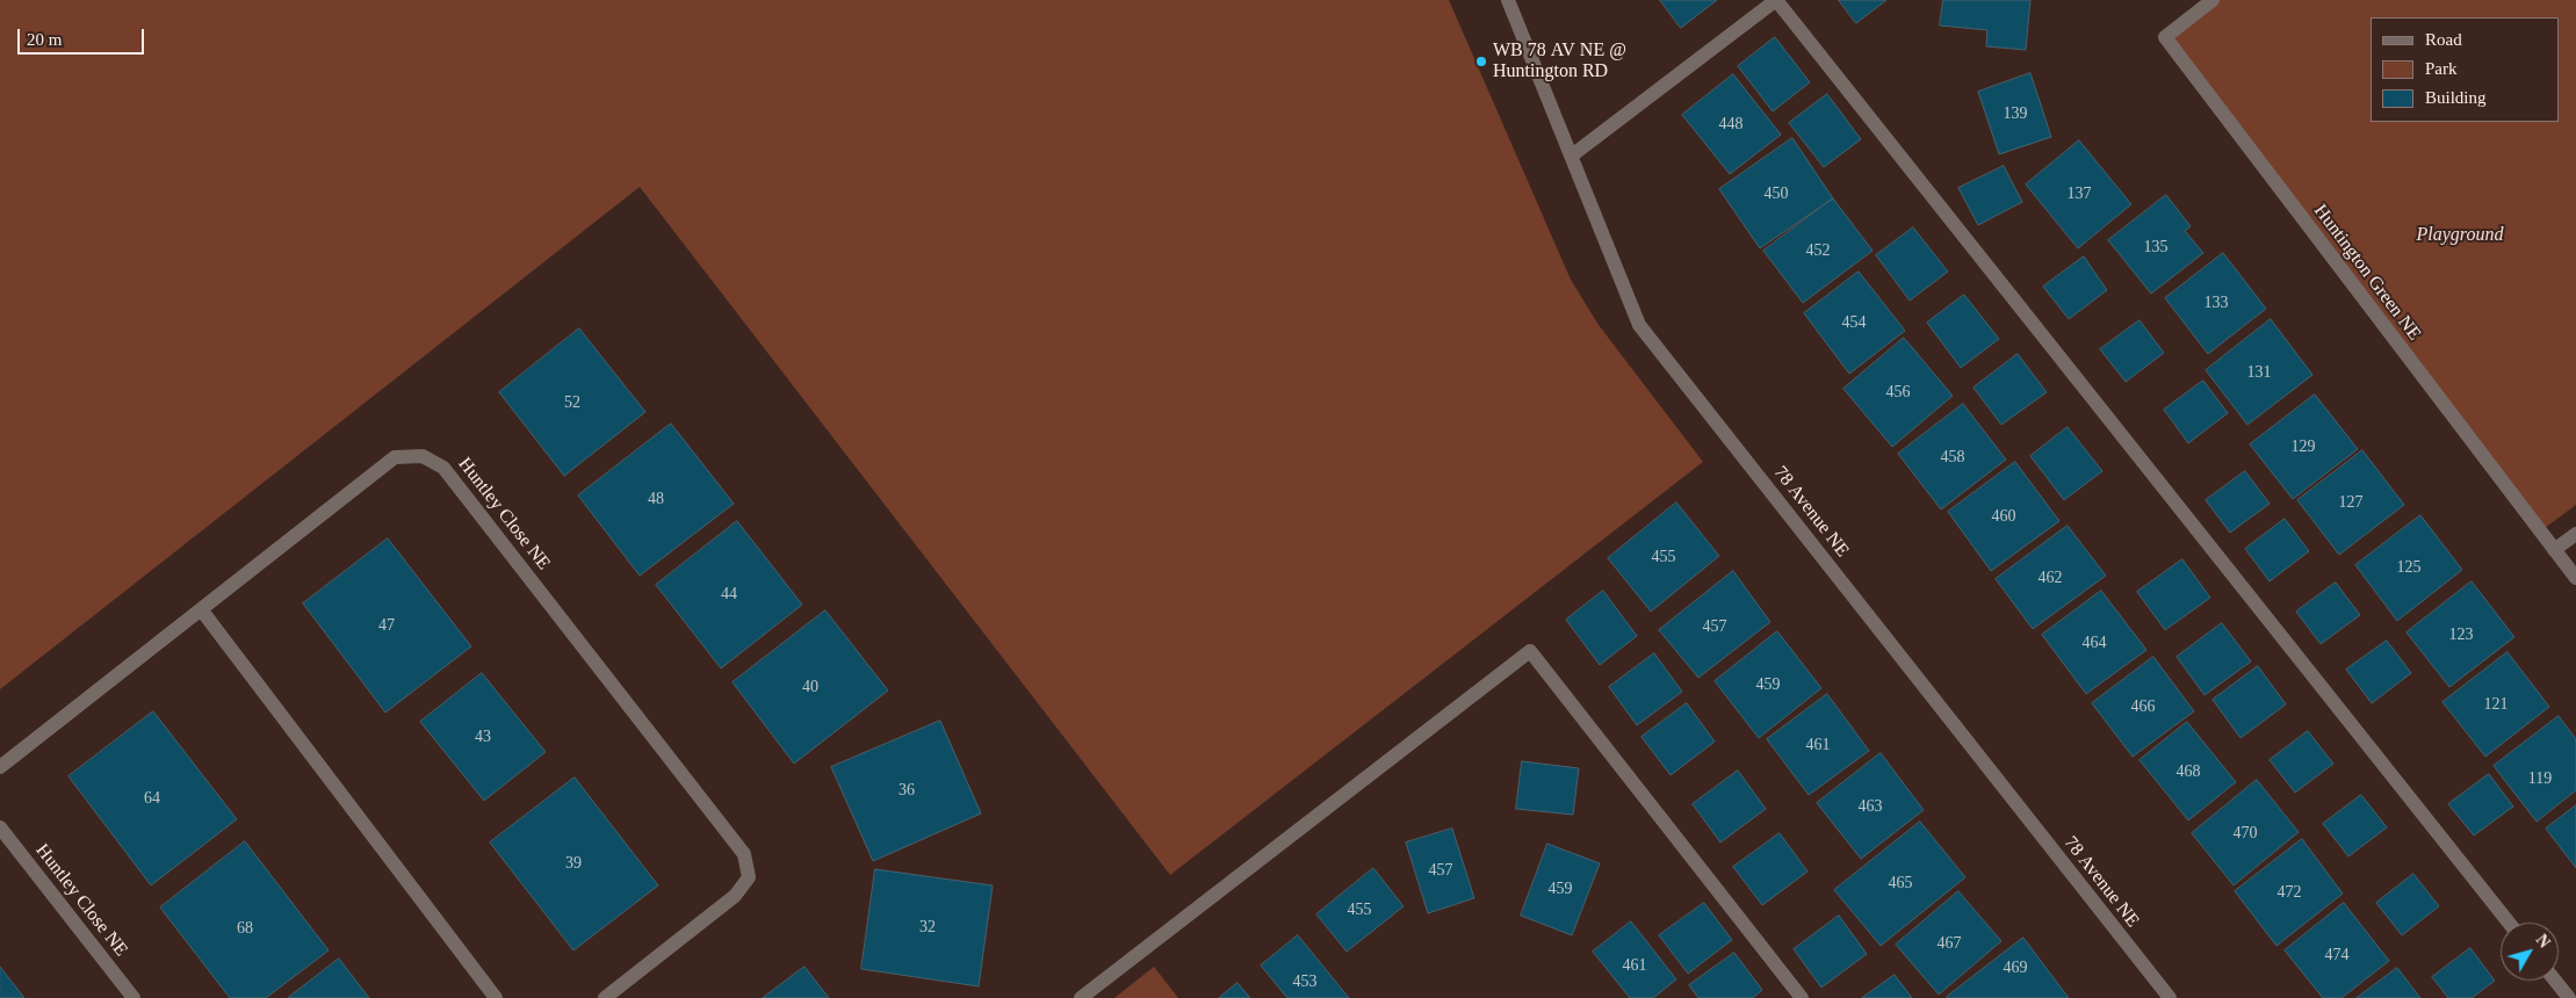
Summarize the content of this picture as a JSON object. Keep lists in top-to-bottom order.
{
  "streets": {
    "street": ["Huntington Green NE", "78 Avenue NE", "Huntley Close NE"]
  },
  "parks": ["Playground"],
  "places": ["WB 78 AV NE @ Huntington RD"],
  "house_numbers": [
    "139",
    "448",
    "450",
    "137",
    "135",
    "452",
    "133",
    "454",
    "131",
    "456",
    "52",
    "129",
    "458",
    "48",
    "127",
    "460",
    "455",
    "125",
    "462",
    "44",
    "47",
    "457",
    "123",
    "464",
    "459",
    "40",
    "121",
    "466",
    "43",
    "461",
    "468",
    "119",
    "36",
    "64",
    "463",
    "470",
    "39",
    "457",
    "465",
    "459",
    "472",
    "455",
    "32",
    "68",
    "467",
    "474",
    "461",
    "469",
    "453"
  ],
  "legend": ["Road", "Park", "Building"],
  "scale_bar": "20 m",
  "north": "top right"
}
